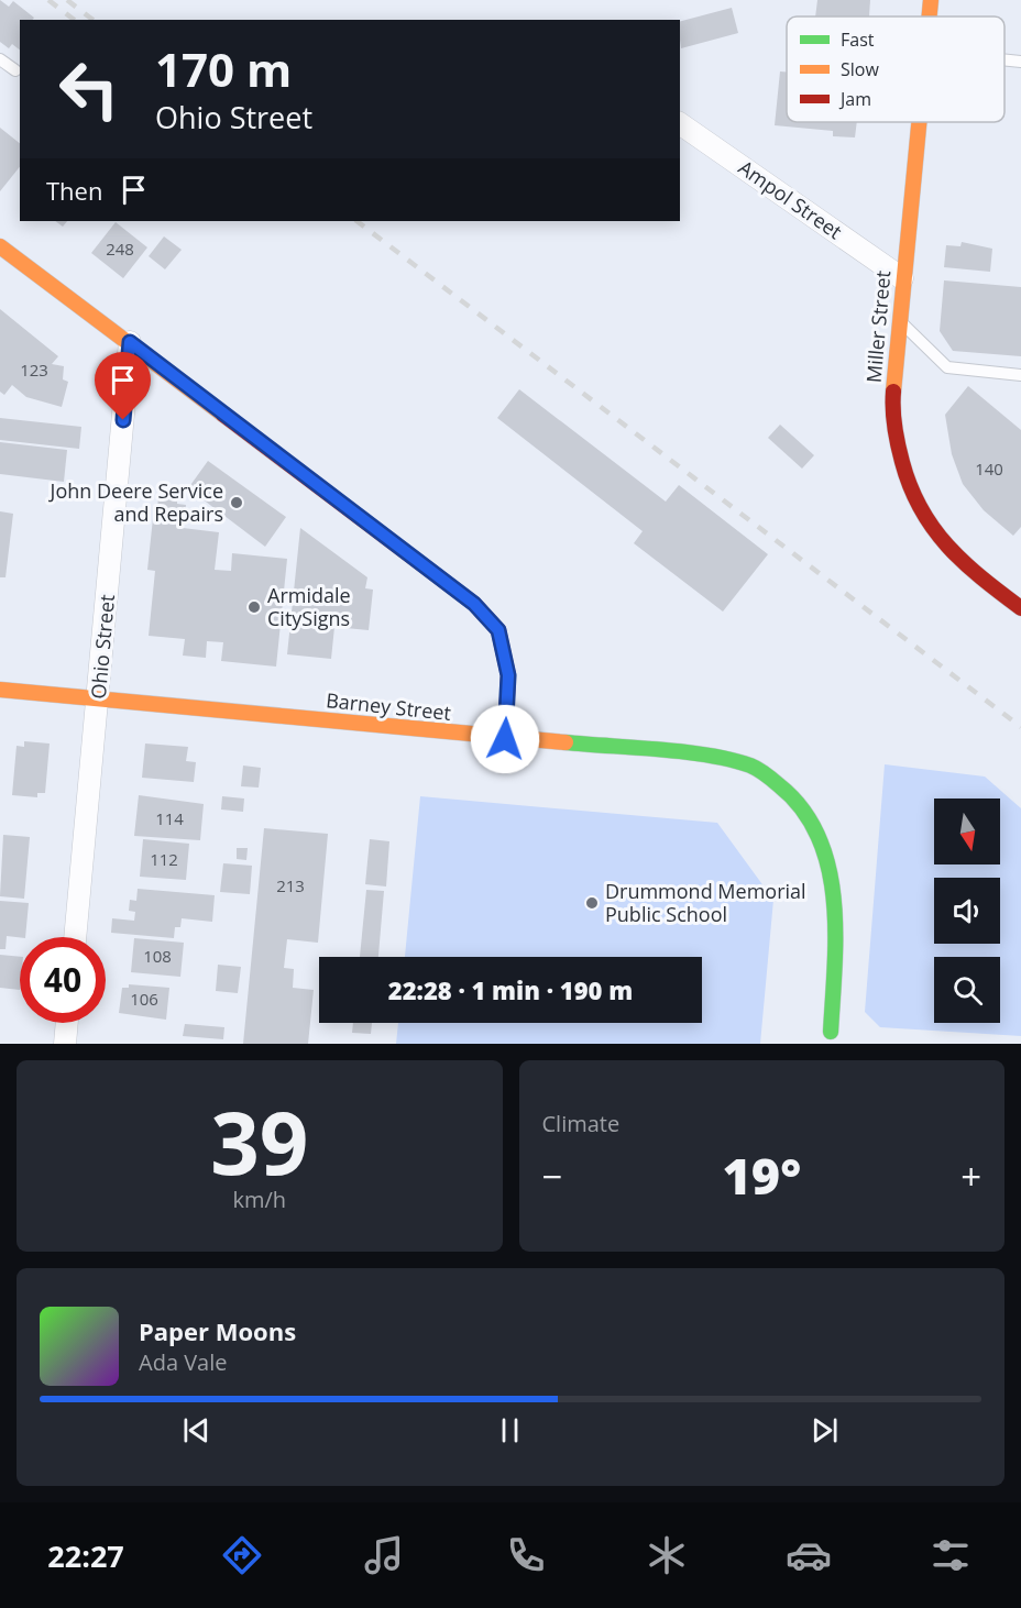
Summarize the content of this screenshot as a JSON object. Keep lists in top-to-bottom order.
{
  "streets": {
    "street": [
      "Ampol Street",
      "Miller Street",
      "Ohio Street",
      "Barney Street"
    ]
  },
  "crossings": [
    ["Ampol Street", "Miller Street"],
    ["Ohio Street", "Barney Street"]
  ],
  "places": ["John Deere Service and Repairs", "Armidale CitySigns", "Drummond Memorial Public School"],
  "house_numbers": [
    "248",
    "123",
    "140",
    "114",
    "112",
    "213",
    "108",
    "106"
  ],
  "legend": ["Fast", "Slow", "Jam"],
  "north": "bottom",
  "page": {
    "turn": ["170 m", "Ohio Street"],
    "then": "Then",
    "limit": "40",
    "trip": "22:28 · 1 min · 190 m",
    "tile": [
      ["39", "km/h"],
      "Climate"
    ],
    "heat": ["−", "19°", "+"],
    "song": ["Paper Moons", "Ada Vale"],
    "tabs": "22:27"
  }
}
